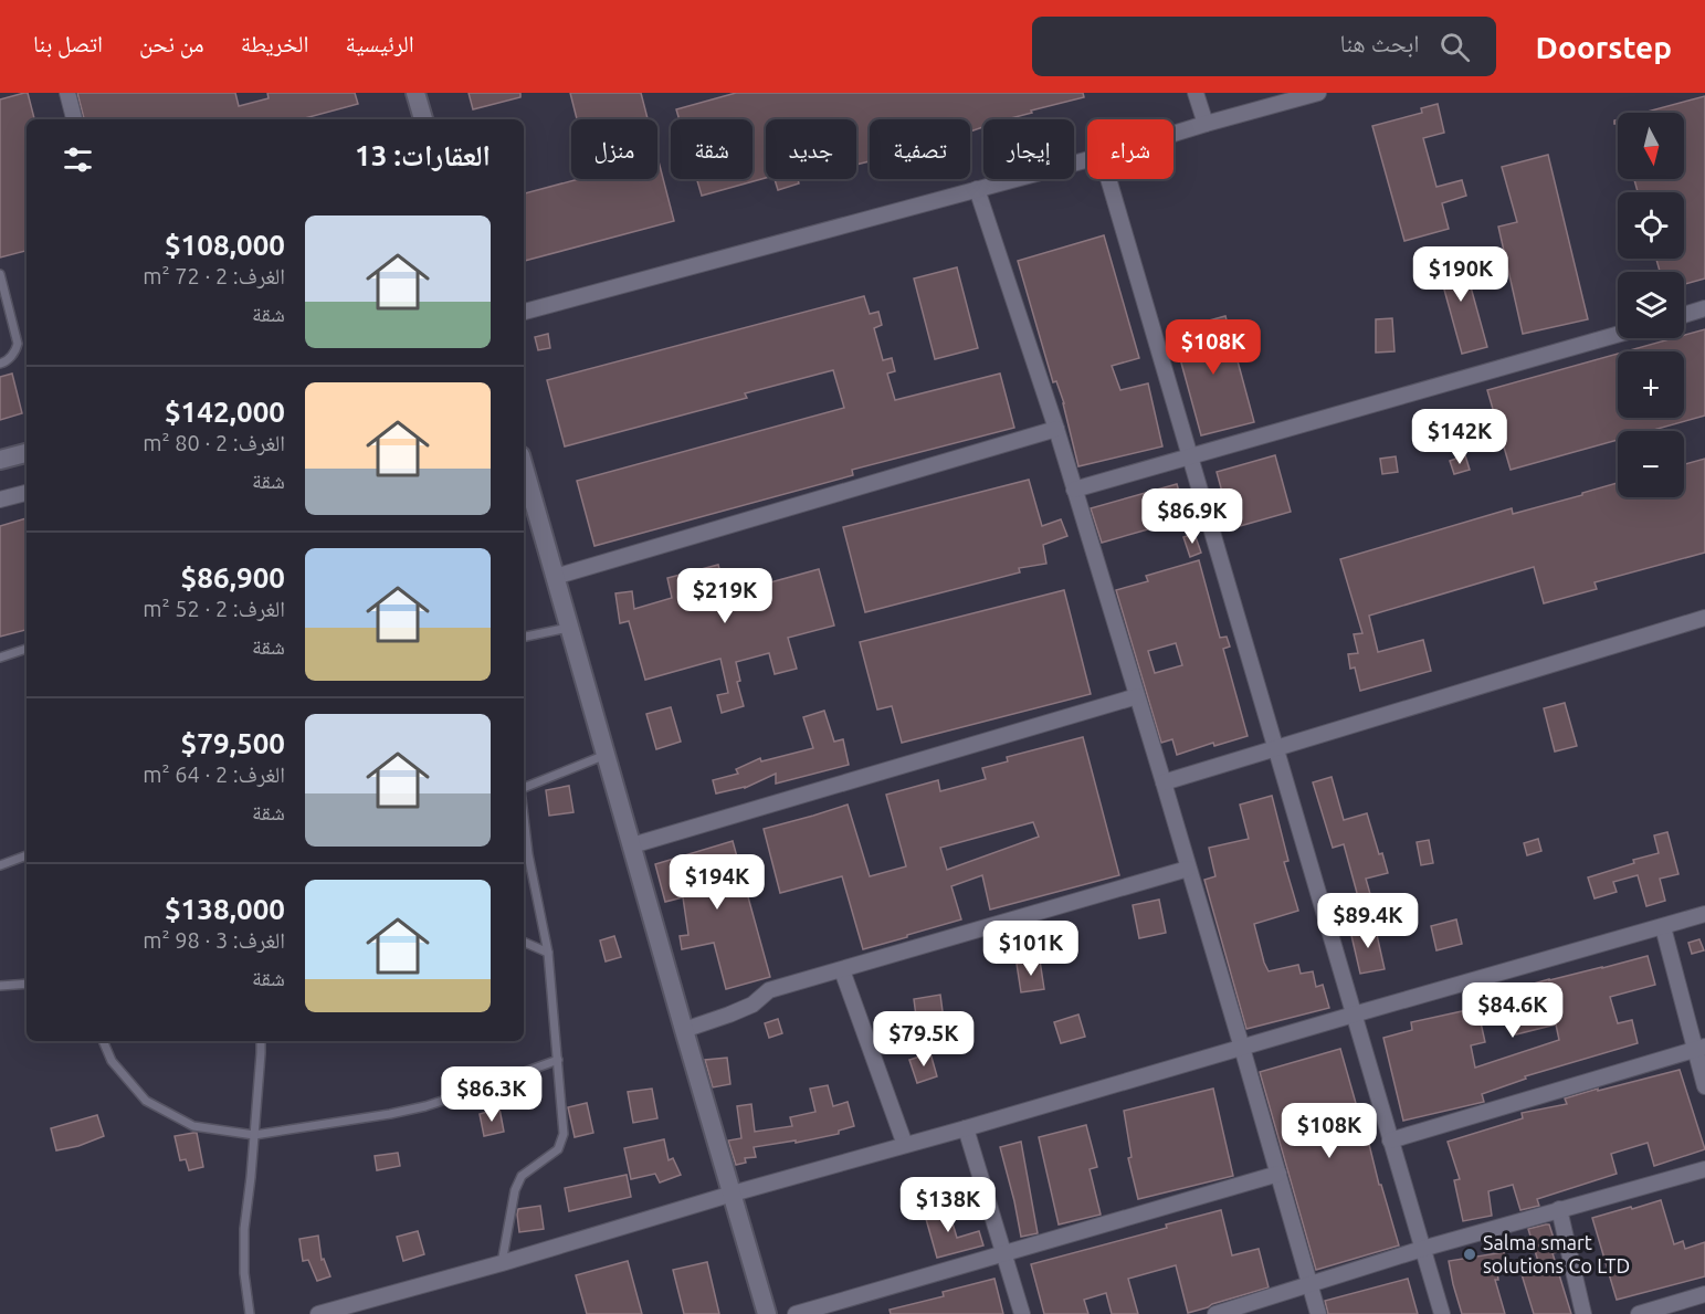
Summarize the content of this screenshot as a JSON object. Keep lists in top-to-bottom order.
{
  "places": ["Salma smart solutions Co LTD"],
  "north": "bottom",
  "page": {
    "header": "Doorstep",
    "search": "ابحث هنا",
    "nav": [
      "الرئيسية",
      "الخريطة",
      "من نحن",
      "اتصل بنا"
    ],
    "map_buttons": ["+", "−"],
    "chip": [
      "شراء",
      "إيجار",
      "تصفية",
      "جديد",
      "شقة",
      "منزل"
    ],
    "heading": "العقارات: 13",
    "list": [
      {
        "name": "$108,000",
        "note": "الغرف: 2 · 72 m² · شقة"
      },
      {
        "name": "$142,000",
        "note": "الغرف: 2 · 80 m² · شقة"
      },
      {
        "name": "$86,900",
        "note": "الغرف: 2 · 52 m² · شقة"
      },
      {
        "name": "$79,500",
        "note": "الغرف: 2 · 64 m² · شقة"
      },
      {
        "name": "$138,000",
        "note": "الغرف: 3 · 98 m² · شقة"
      }
    ],
    "price": [
      "$190K",
      "$108K",
      "$142K",
      "$86.9K",
      "$219K",
      "$194K",
      "$89.4K",
      "$101K",
      "$84.6K",
      "$79.5K",
      "$86.3K",
      "$108K",
      "$138K"
    ]
  }
}
